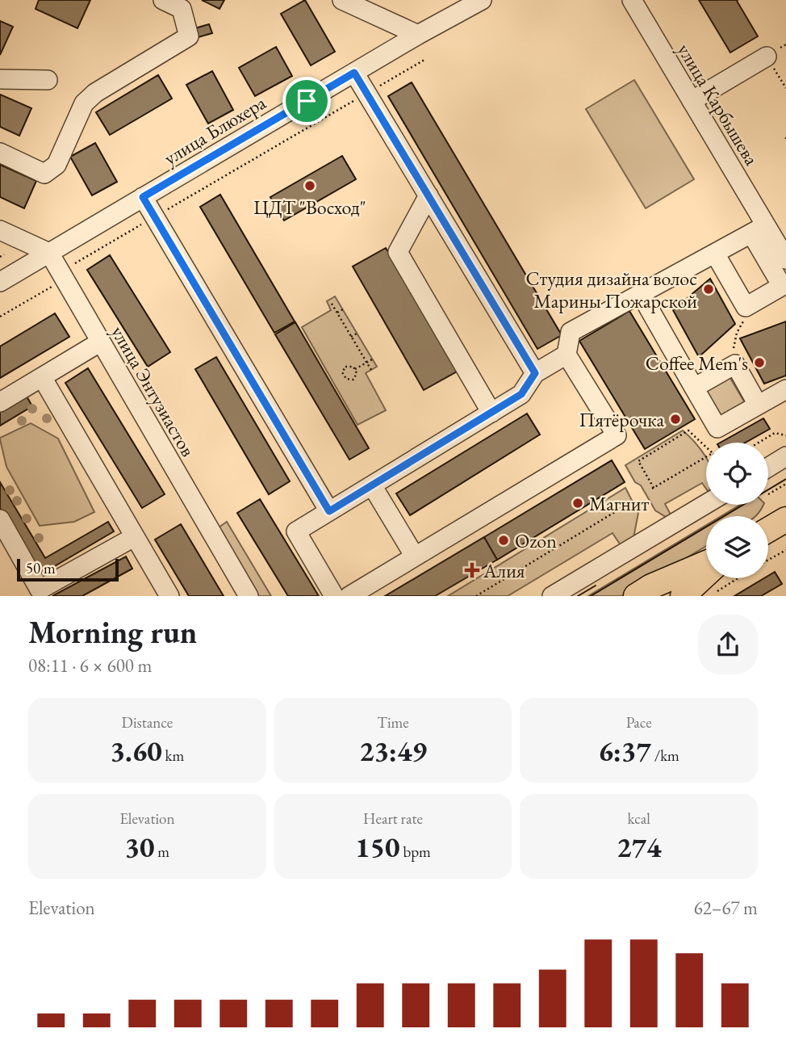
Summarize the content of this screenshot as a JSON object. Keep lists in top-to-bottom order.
{
  "streets": {
    "street": ["улица Карбышева", "улица Блюхера", "улица Энтузиастов"]
  },
  "crossings": [
    ["улица Блюхера", "улица Энтузиастов"]
  ],
  "places": {
    "other": [
      "ЦДТ \"Восход\"",
      "Студия дизайна волос Марины Пожарской",
      "Coffee Mem's",
      "Пятёрочка",
      "Магнит",
      "Ozon"
    ],
    "health": ["Алия"]
  },
  "scale_bar": "50 m",
  "page": {
    "scale": "50 m",
    "heading": ["Morning run", "08:11 · 6 × 600 m"],
    "stats": [
      ["Distance", "3.60 km"],
      ["Time", "23:49"],
      ["Pace", "6:37 /km"],
      ["Elevation", "30 m"],
      ["Heart rate", "150 bpm"],
      ["kcal", "274"]
    ],
    "chart": ["Elevation", "62–67 m"]
  }
}
